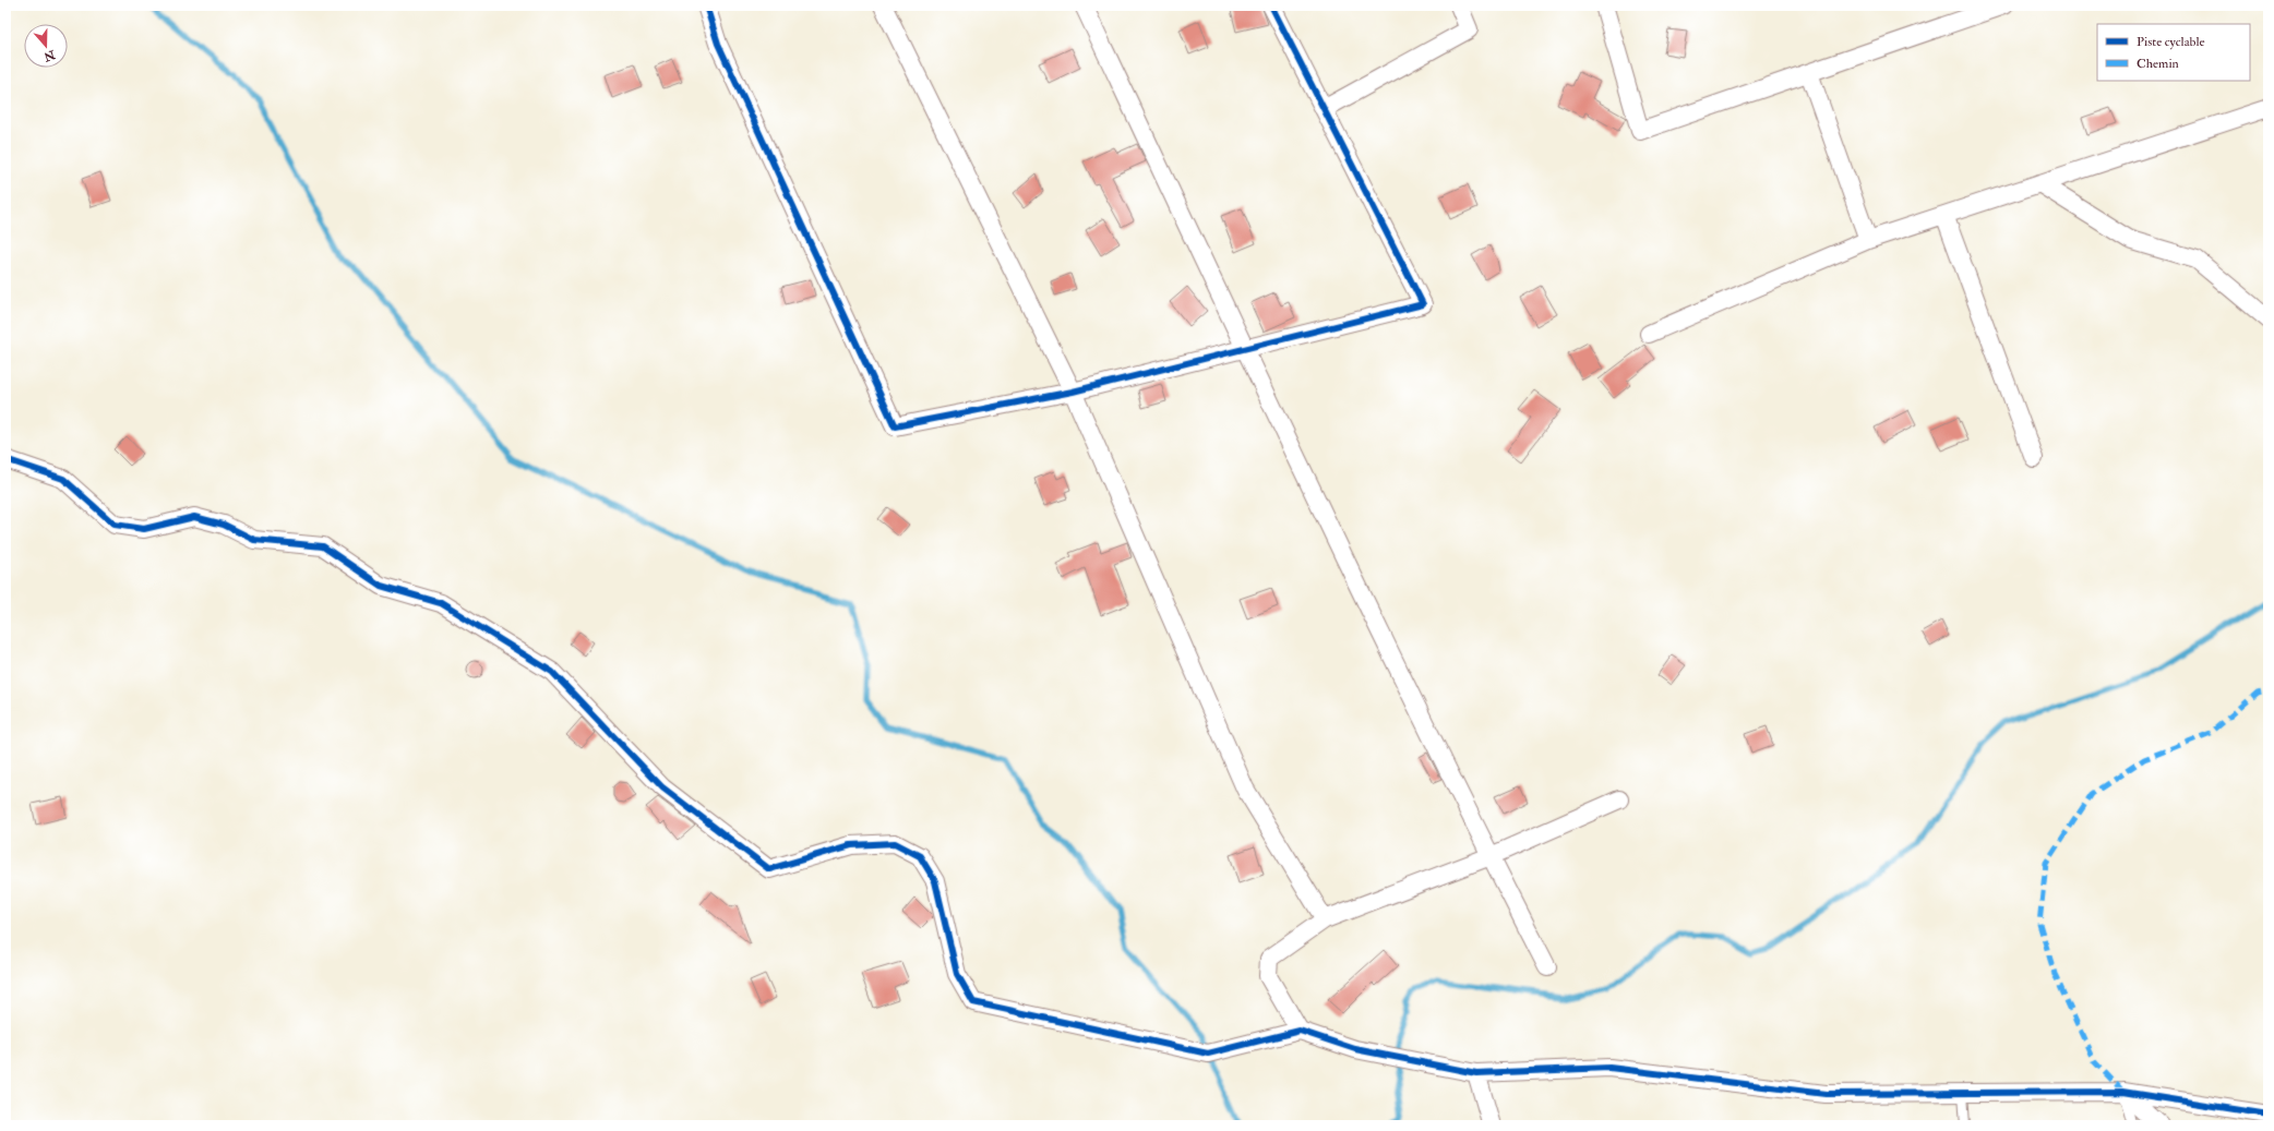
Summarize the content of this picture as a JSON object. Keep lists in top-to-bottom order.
{
  "legend": ["Piste cyclable", "Chemin"],
  "north": "bottom"
}
